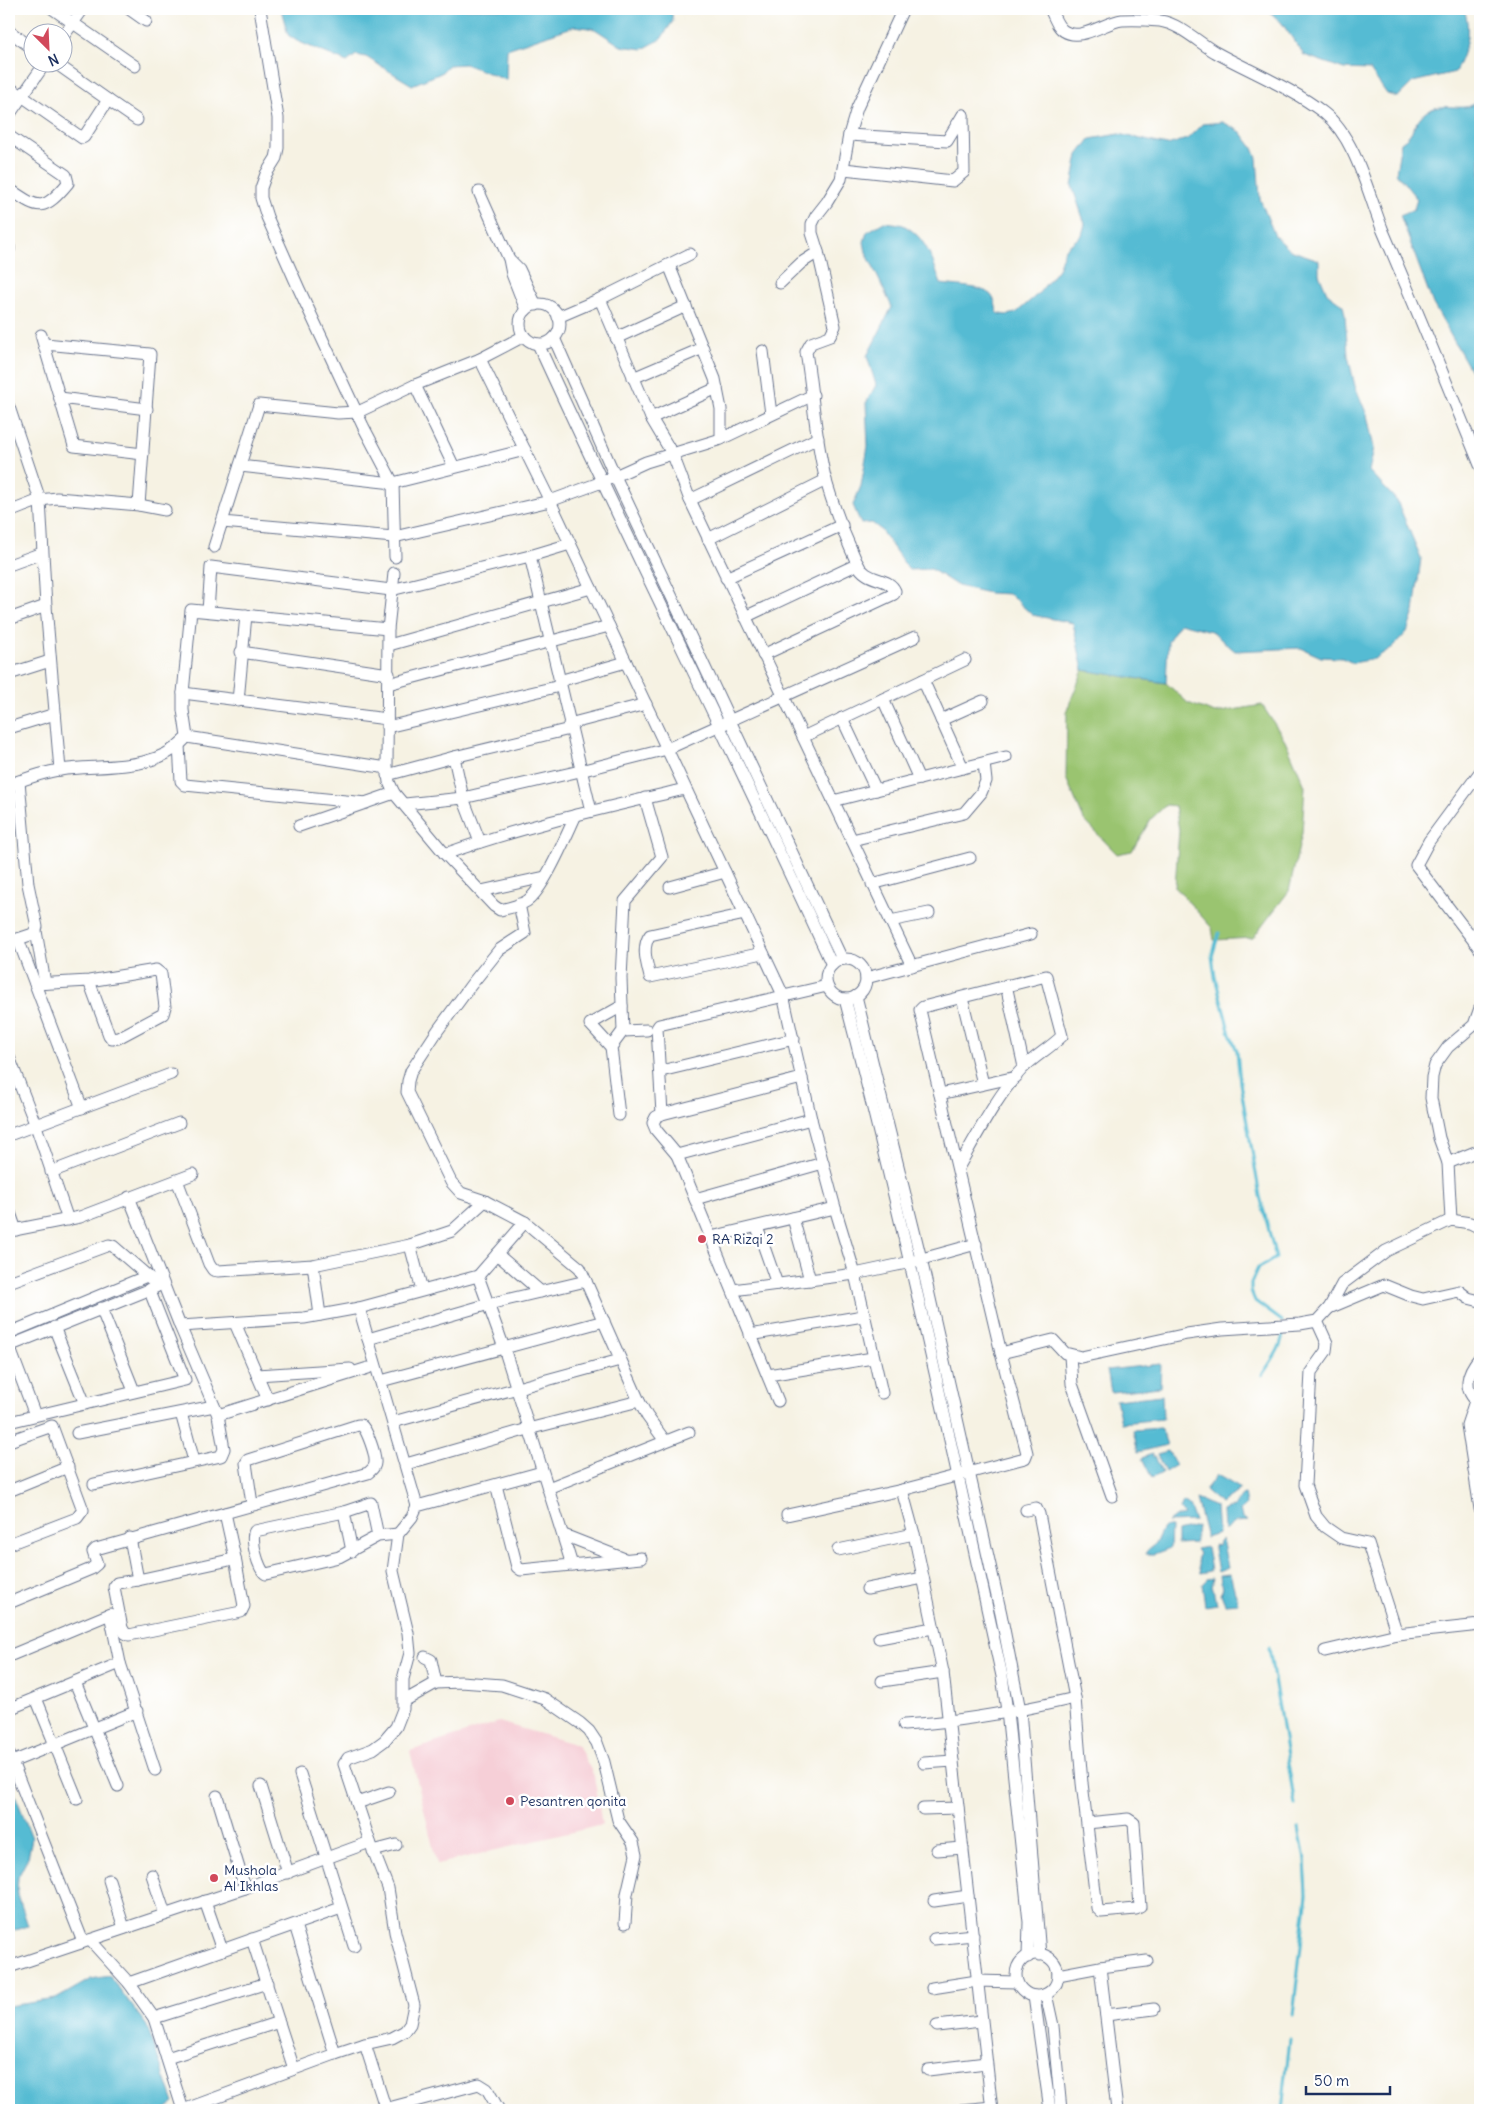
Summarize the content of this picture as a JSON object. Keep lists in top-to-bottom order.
{
  "places": ["RA Rizqi 2", "Pesantren qonita", "Mushola Al Ikhlas"],
  "scale_bar": "50 m",
  "north": "bottom right"
}
